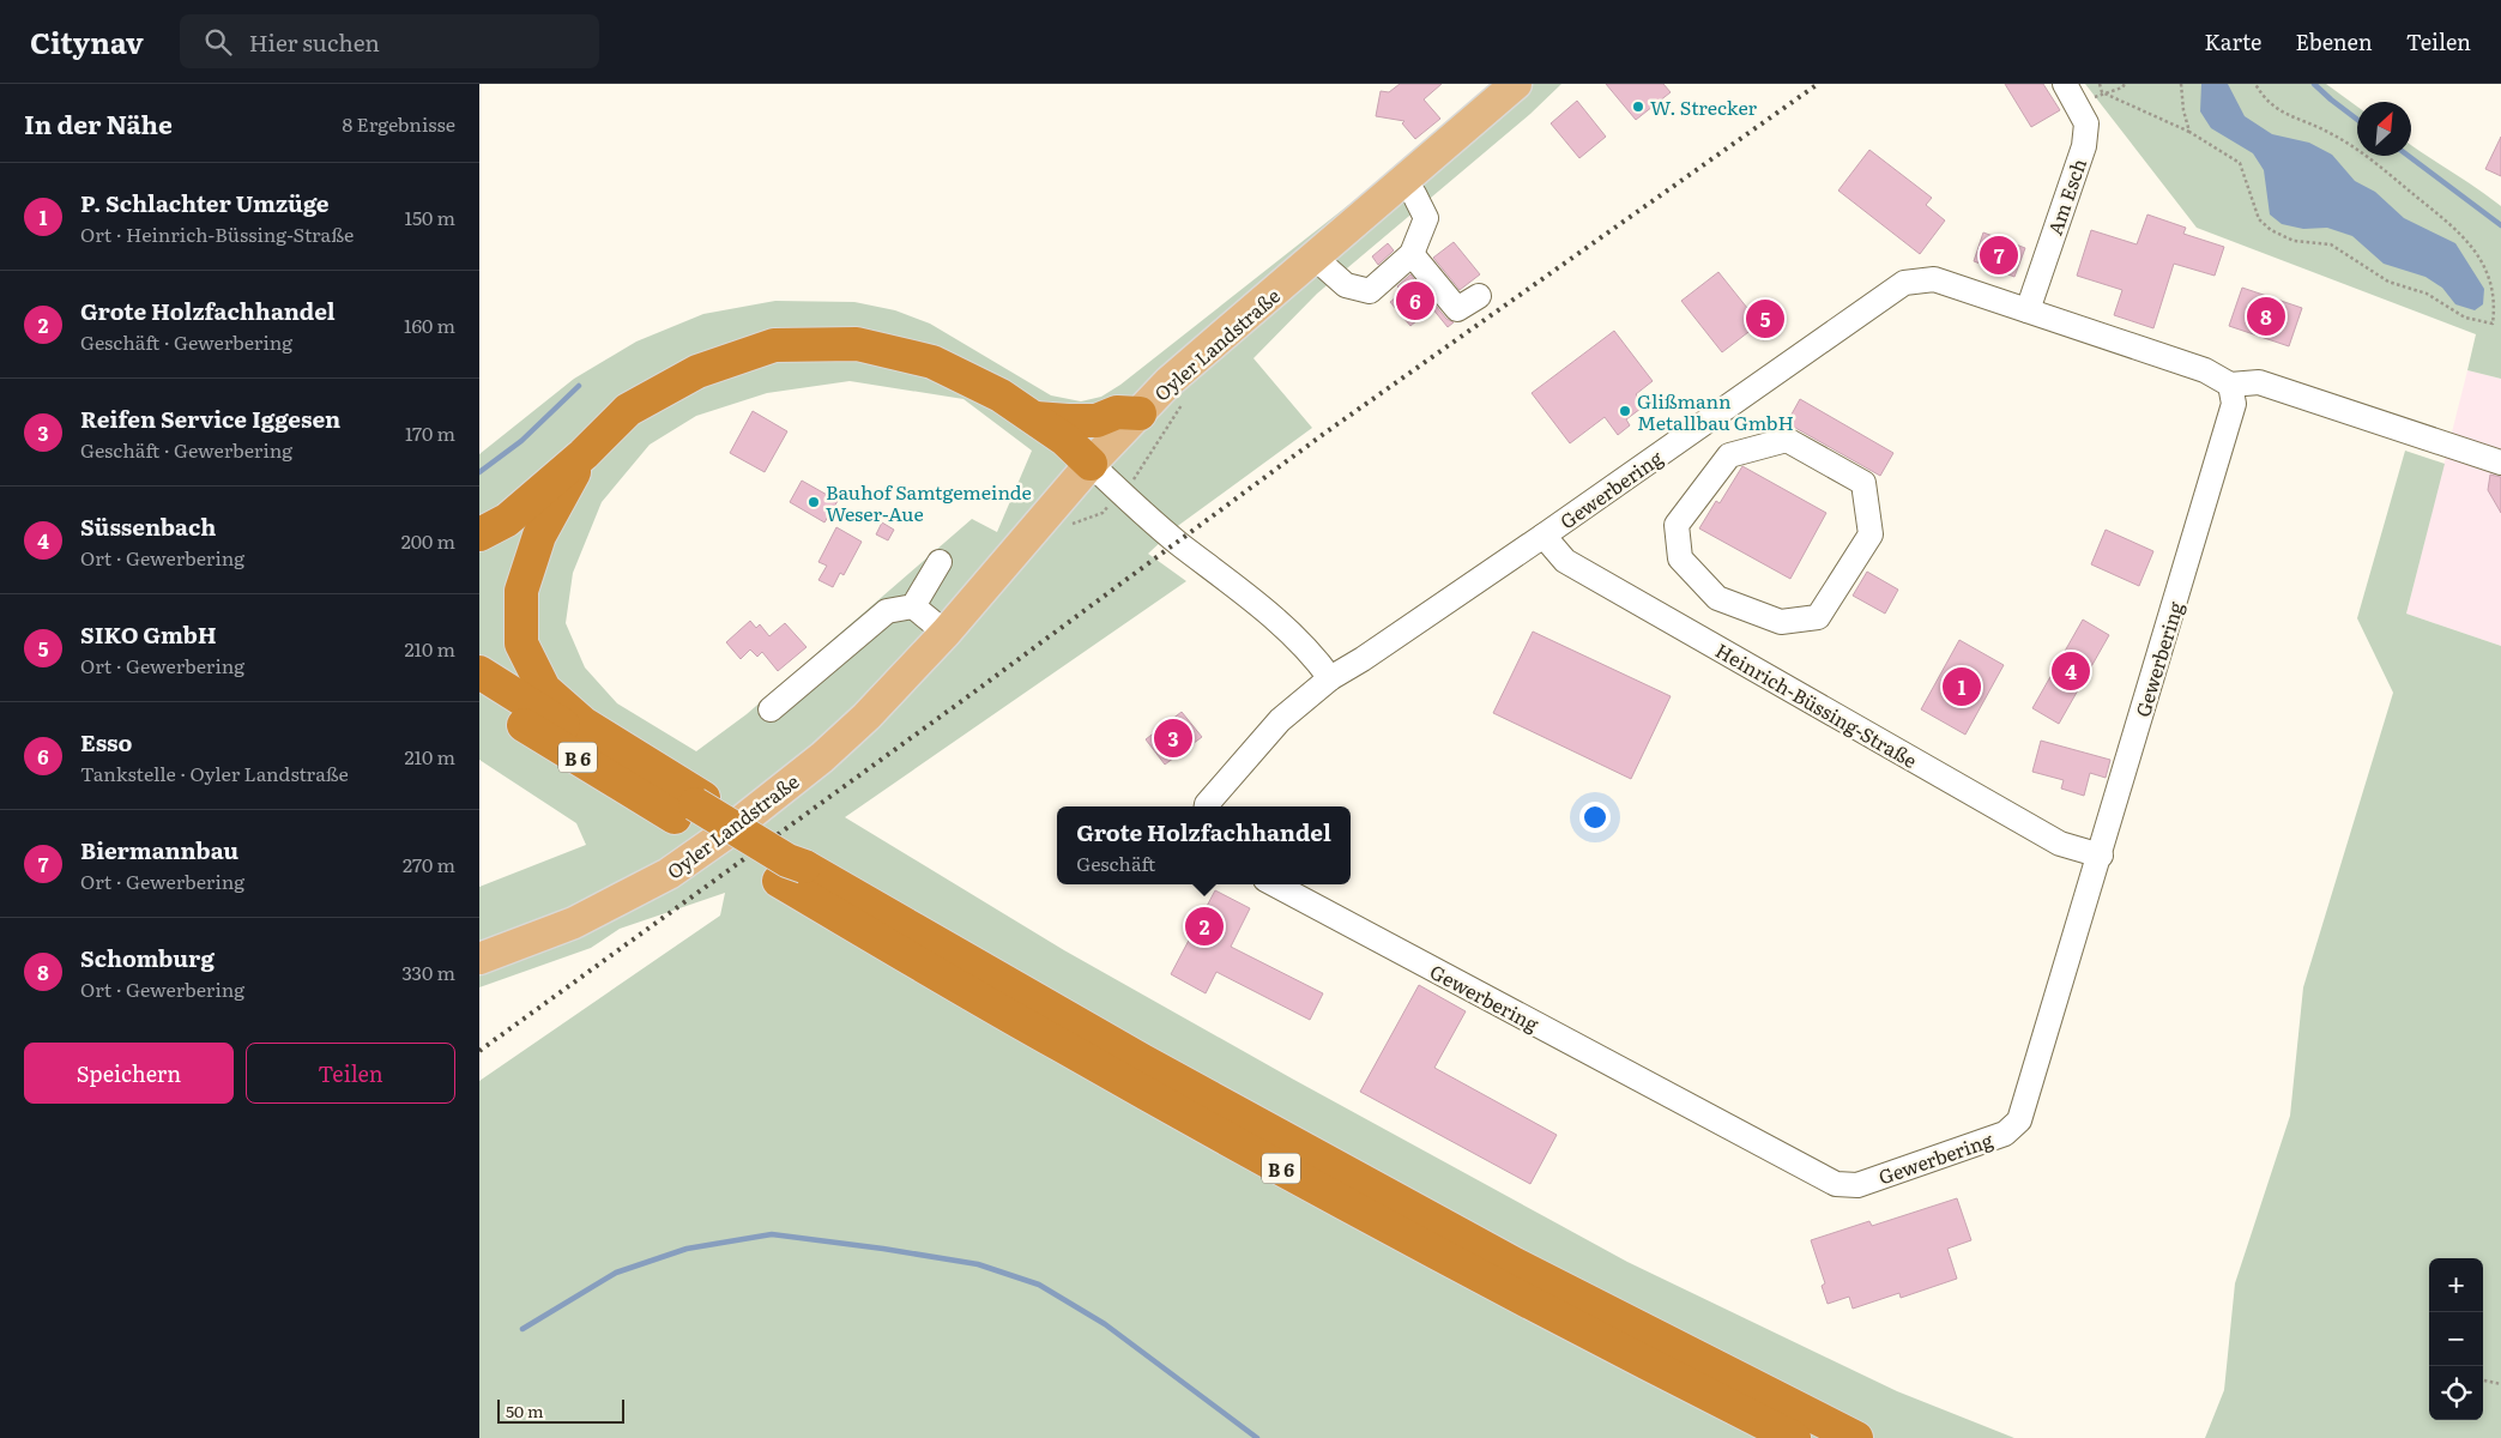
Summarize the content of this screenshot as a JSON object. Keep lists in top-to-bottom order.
{
  "streets": {
    "highway": ["B 6"],
    "main road": ["Oyler Landstraße"],
    "street": ["Am Esch", "Gewerbering", "Heinrich-Büssing-Straße"]
  },
  "crossings": [
    ["Am Esch", "Gewerbering"],
    ["Gewerbering", "Heinrich-Büssing-Straße"]
  ],
  "places": ["W. Strecker", "Glißmann Metallbau GmbH", "Bauhof Samtgemeinde Weser-Aue"],
  "scale_bar": "50 m",
  "north": "top right",
  "page": {
    "header": "Citynav",
    "search": "Hier suchen",
    "nav": ["Karte", "Ebenen", "Teilen"],
    "heading": ["In der Nähe", "8 Ergebnisse"],
    "list": [
      {
        "mark": "1",
        "name": "P. Schlachter Umzüge",
        "note": "Ort · Heinrich-Büssing-Straße",
        "value": "150 m"
      },
      {
        "mark": "2",
        "name": "Grote Holzfachhandel",
        "note": "Geschäft · Gewerbering",
        "value": "160 m"
      },
      {
        "mark": "3",
        "name": "Reifen Service Iggesen",
        "note": "Geschäft · Gewerbering",
        "value": "170 m"
      },
      {
        "mark": "4",
        "name": "Süssenbach",
        "note": "Ort · Gewerbering",
        "value": "200 m"
      },
      {
        "mark": "5",
        "name": "SIKO GmbH",
        "note": "Ort · Gewerbering",
        "value": "210 m"
      },
      {
        "mark": "6",
        "name": "Esso",
        "note": "Tankstelle · Oyler Landstraße",
        "value": "210 m"
      },
      {
        "mark": "7",
        "name": "Biermannbau",
        "note": "Ort · Gewerbering",
        "value": "270 m"
      },
      {
        "mark": "8",
        "name": "Schomburg",
        "note": "Ort · Gewerbering",
        "value": "330 m"
      }
    ],
    "pins": [
      "7",
      "6",
      "8",
      "5",
      "4",
      "1",
      "3",
      "2"
    ],
    "popup": ["Grote Holzfachhandel", "Geschäft"],
    "buttons": ["Speichern", "Teilen"],
    "map_buttons": ["+", "−"],
    "scale": "50 m"
  }
}
